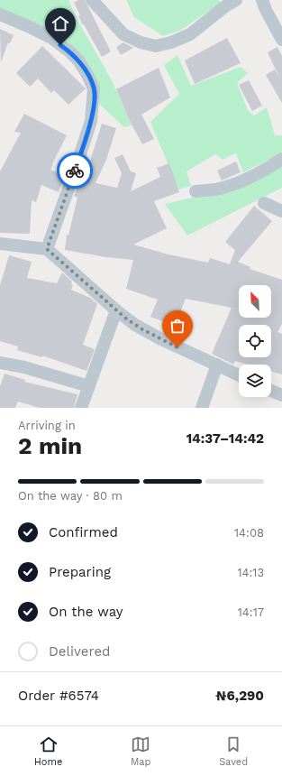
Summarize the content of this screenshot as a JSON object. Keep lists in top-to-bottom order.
{
  "north": "top left",
  "page": {
    "heading": ["2 min", "Arriving in", "14:37–14:42"],
    "panel": ["Order #6574", "₦6,290"],
    "bar": "On the way · 80 m",
    "list": [
      ["Confirmed", "14:08"],
      ["Preparing", "14:13"],
      ["On the way", "14:17"],
      "Delivered"
    ],
    "tabs": ["Home", "Map", "Saved"]
  }
}
